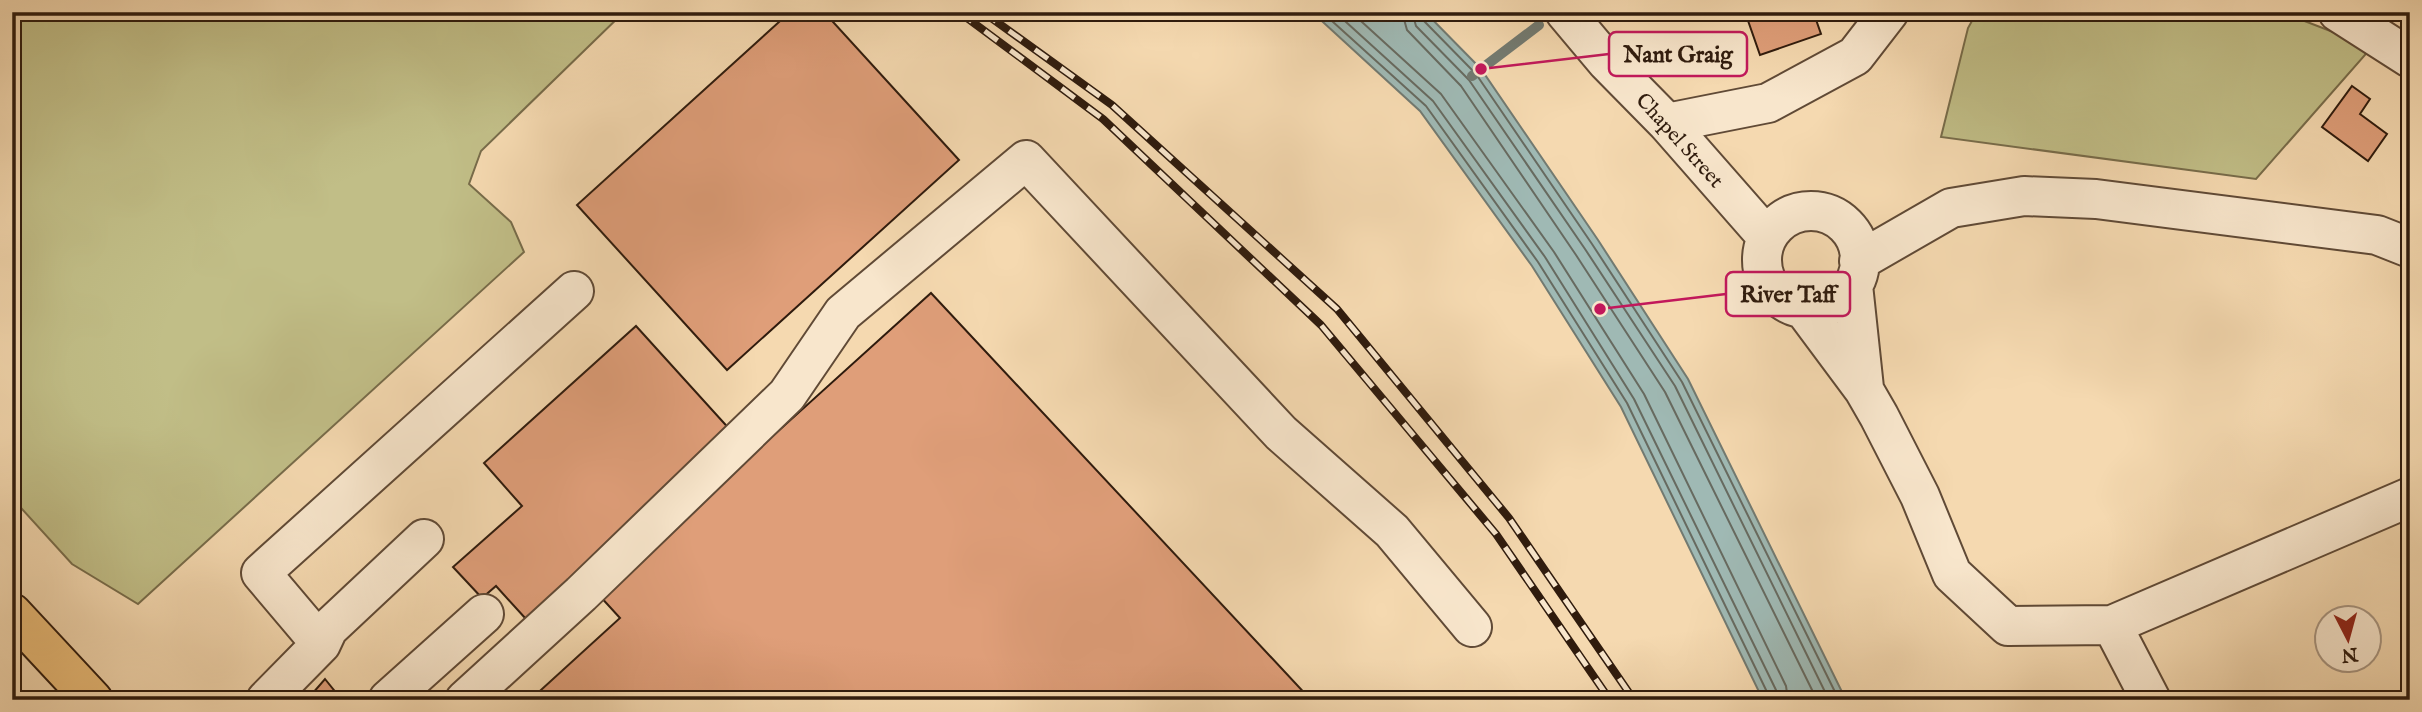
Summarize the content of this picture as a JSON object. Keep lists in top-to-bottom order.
{
  "streets": {
    "street": ["Chapel Street"]
  },
  "places": ["Nant Graig", "River Taff"],
  "north": "bottom"
}
